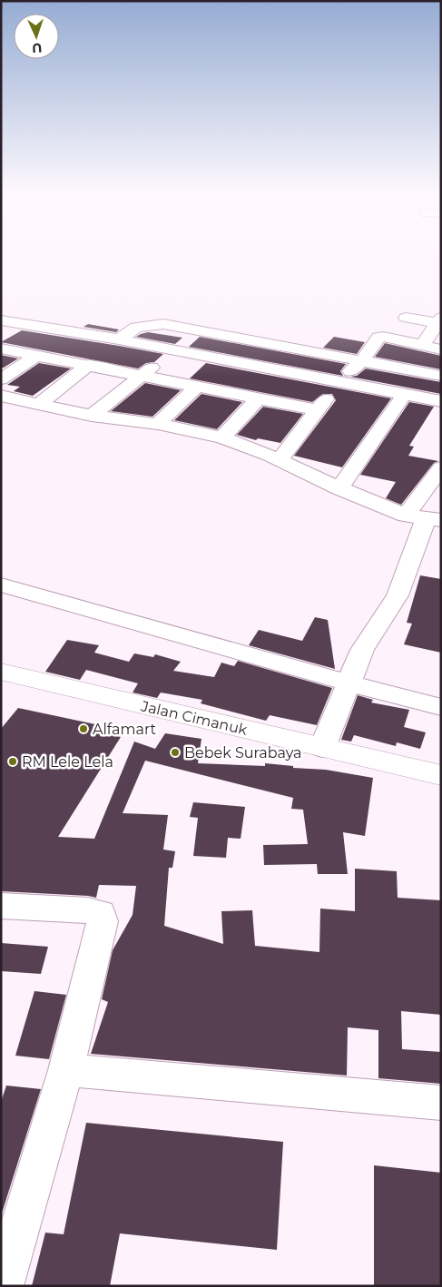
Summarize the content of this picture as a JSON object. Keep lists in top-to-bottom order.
{
  "streets": {
    "main road": ["Jalan Cimanuk"]
  },
  "places": ["Alfamart", "Bebek Surabaya", "RM Lele Lela"],
  "north": "bottom"
}
